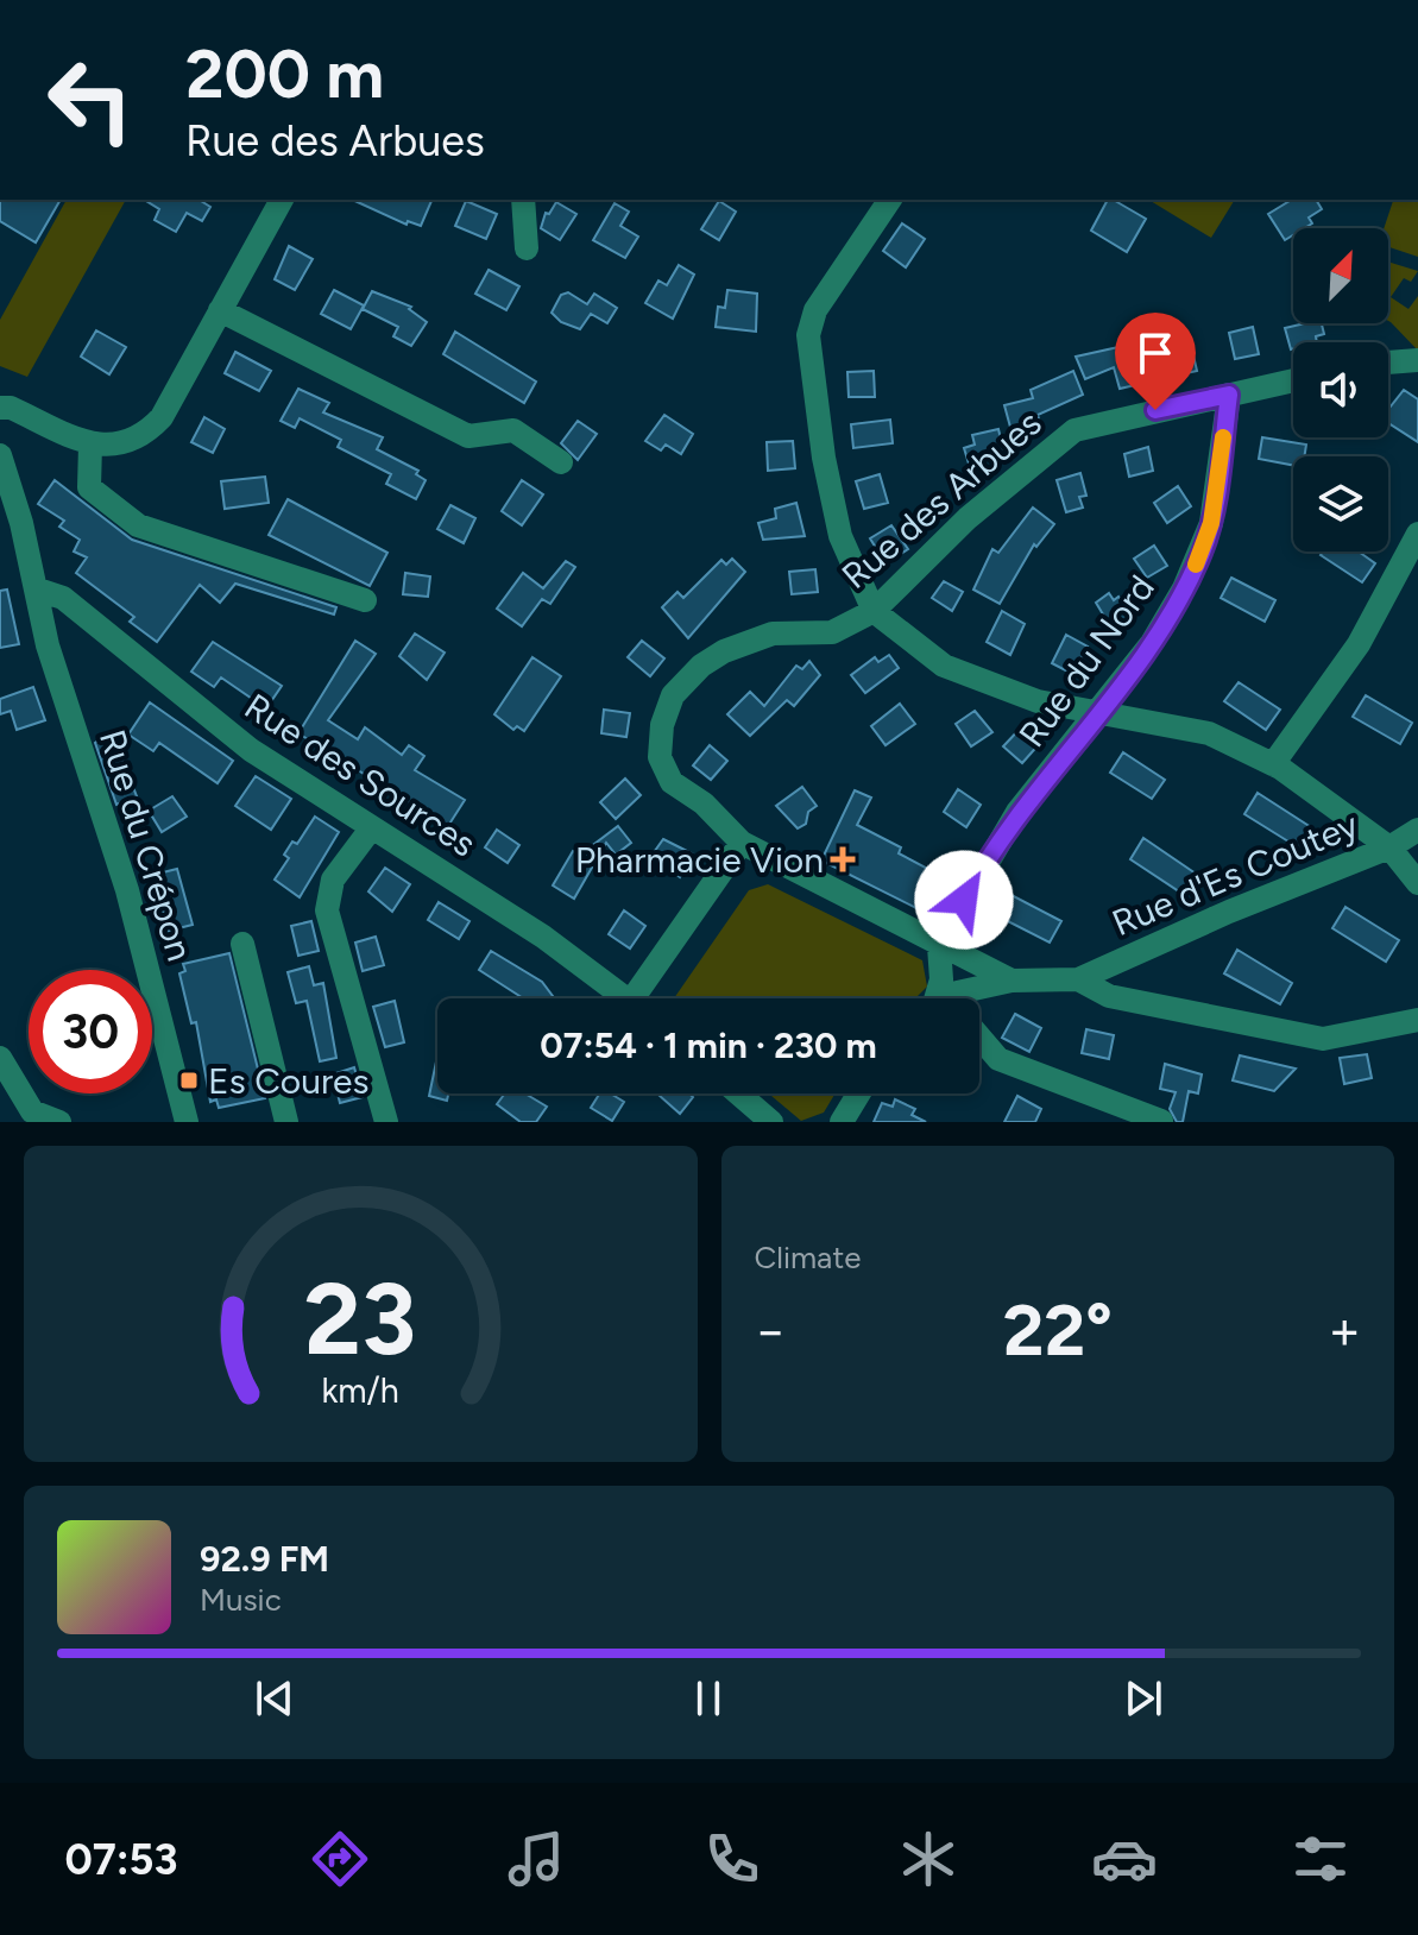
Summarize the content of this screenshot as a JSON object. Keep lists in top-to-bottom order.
{
  "streets": {
    "street": [
      "Rue des Arbues",
      "Rue du Nord",
      "Rue des Sources",
      "Rue du Crépon",
      "Rue d'Es Coutey"
    ]
  },
  "crossings": [
    ["Rue des Arbues", "Rue du Nord"],
    ["Rue des Sources", "Rue du Crépon"]
  ],
  "places": {
    "health": ["Pharmacie Vion"],
    "transit": ["Es Coures"]
  },
  "north": "top right",
  "page": {
    "turn": ["200 m", "Rue des Arbues"],
    "limit": "30",
    "trip": "07:54 · 1 min · 230 m",
    "tile": "Climate",
    "heat": ["−", "22°", "+"],
    "song": ["92.9 FM", "Music"],
    "tabs": "07:53",
    "gauge": ["23", "km/h"]
  }
}
